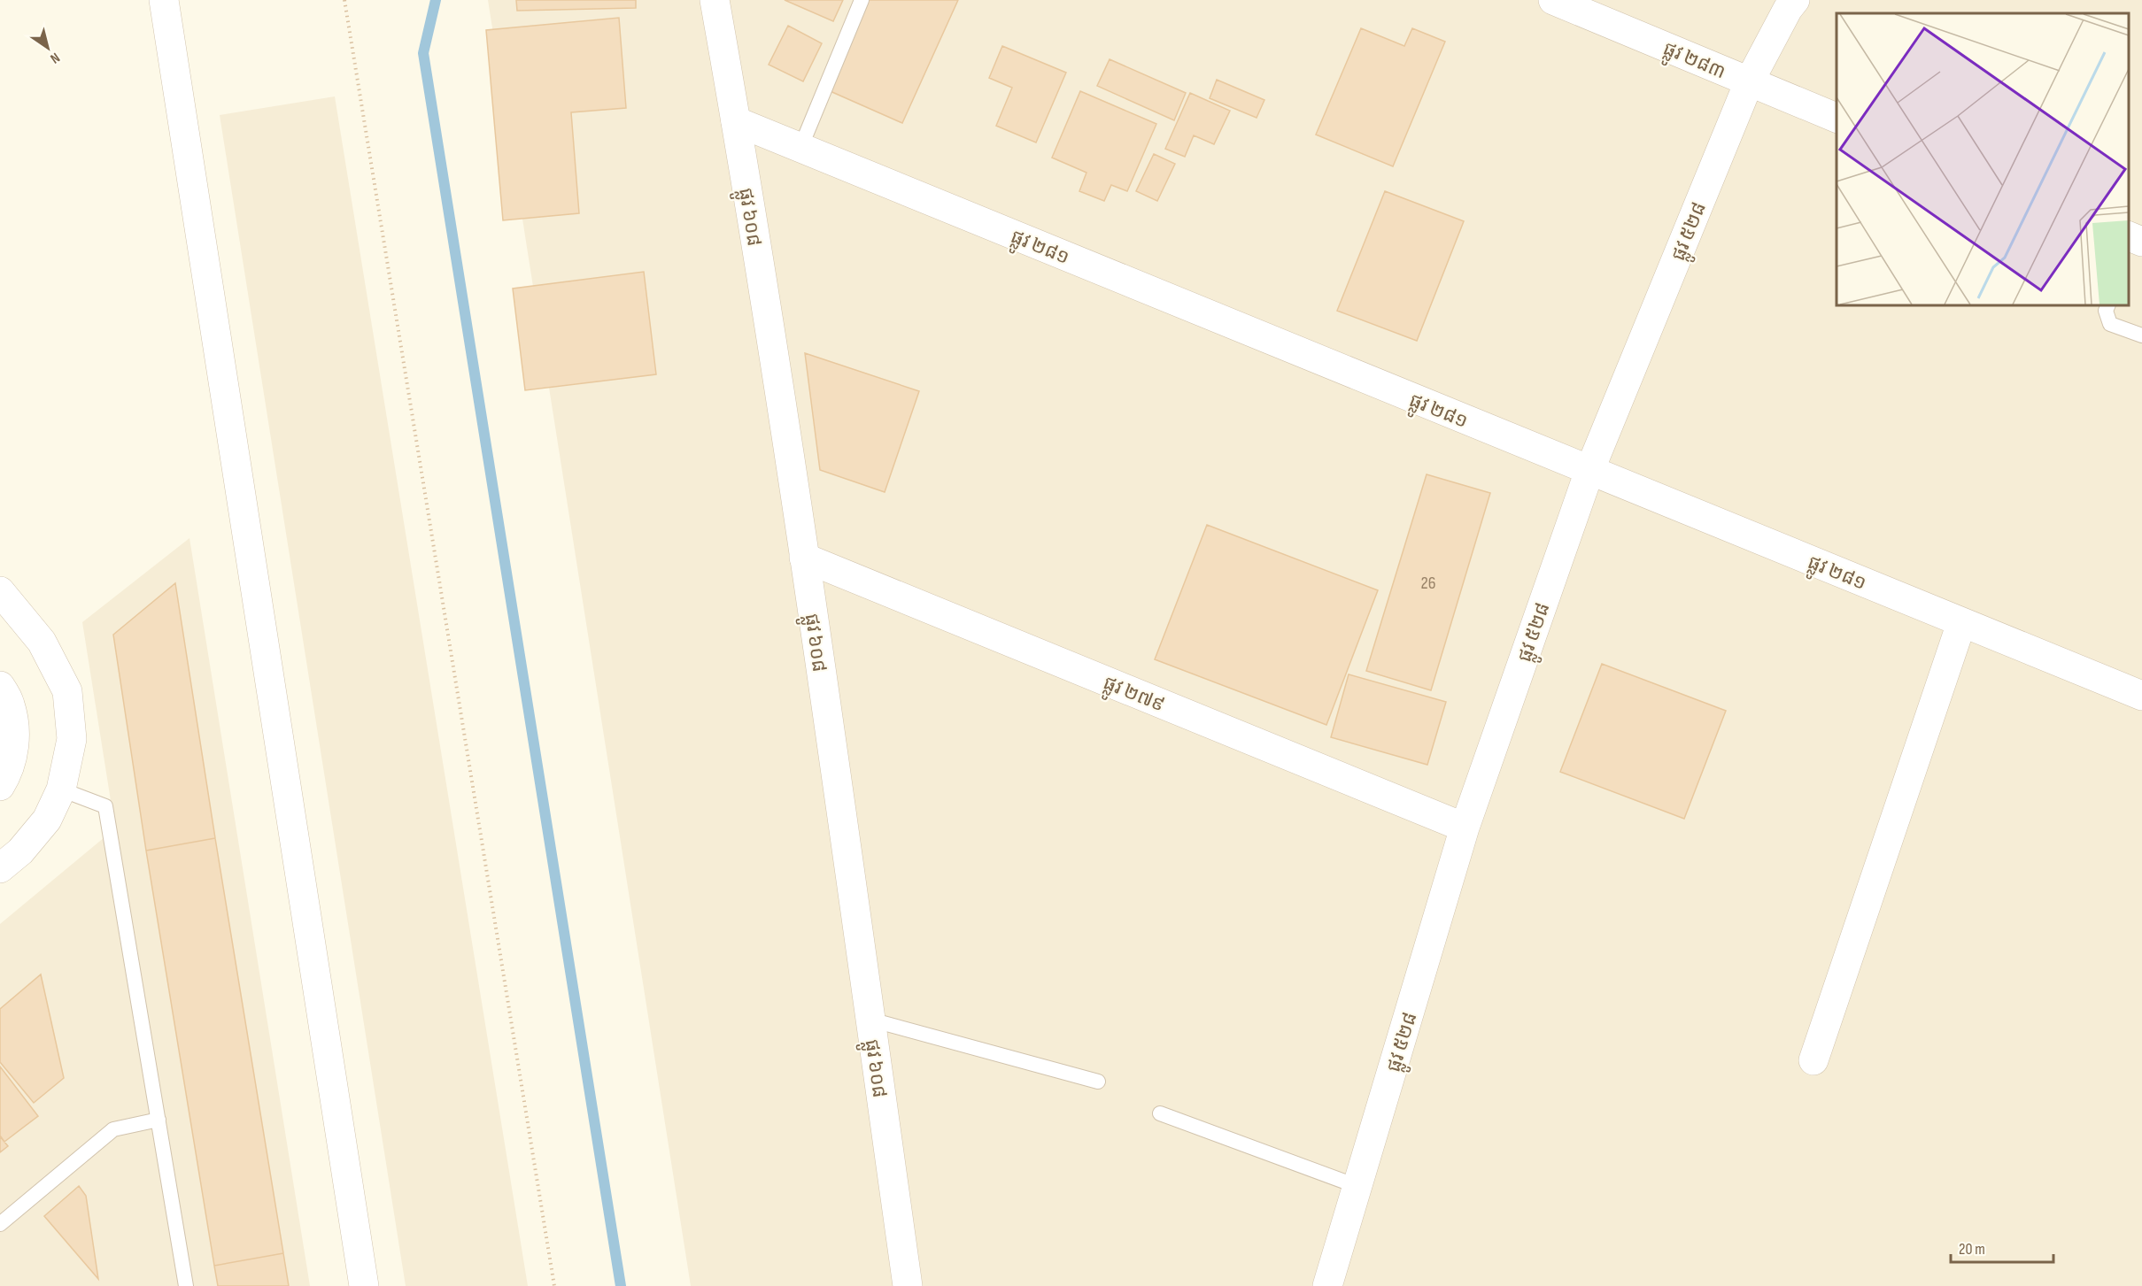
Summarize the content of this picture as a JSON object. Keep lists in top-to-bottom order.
{
  "streets": {
    "street": [
      "ផ្លូវ ២៨៣",
      "ផ្លូវ ៦០៨",
      "ផ្លូវ ៥២៨",
      "ផ្លូវ ២៨១",
      "ផ្លូវ ២៧៩"
    ]
  },
  "crossings": [
    ["ផ្លូវ ២៨៣", "ផ្លូវ ៥២៨"],
    ["ផ្លូវ ៦០៨", "ផ្លូវ ២៨១"],
    ["ផ្លូវ ៦០៨", "ផ្លូវ ២៧៩"],
    ["ផ្លូវ ៥២៨", "ផ្លូវ ២៨១"],
    ["ផ្លូវ ៥២៨", "ផ្លូវ ២៧៩"]
  ],
  "house_numbers": ["26"],
  "scale_bar": "20 m",
  "north": "bottom right"
}
